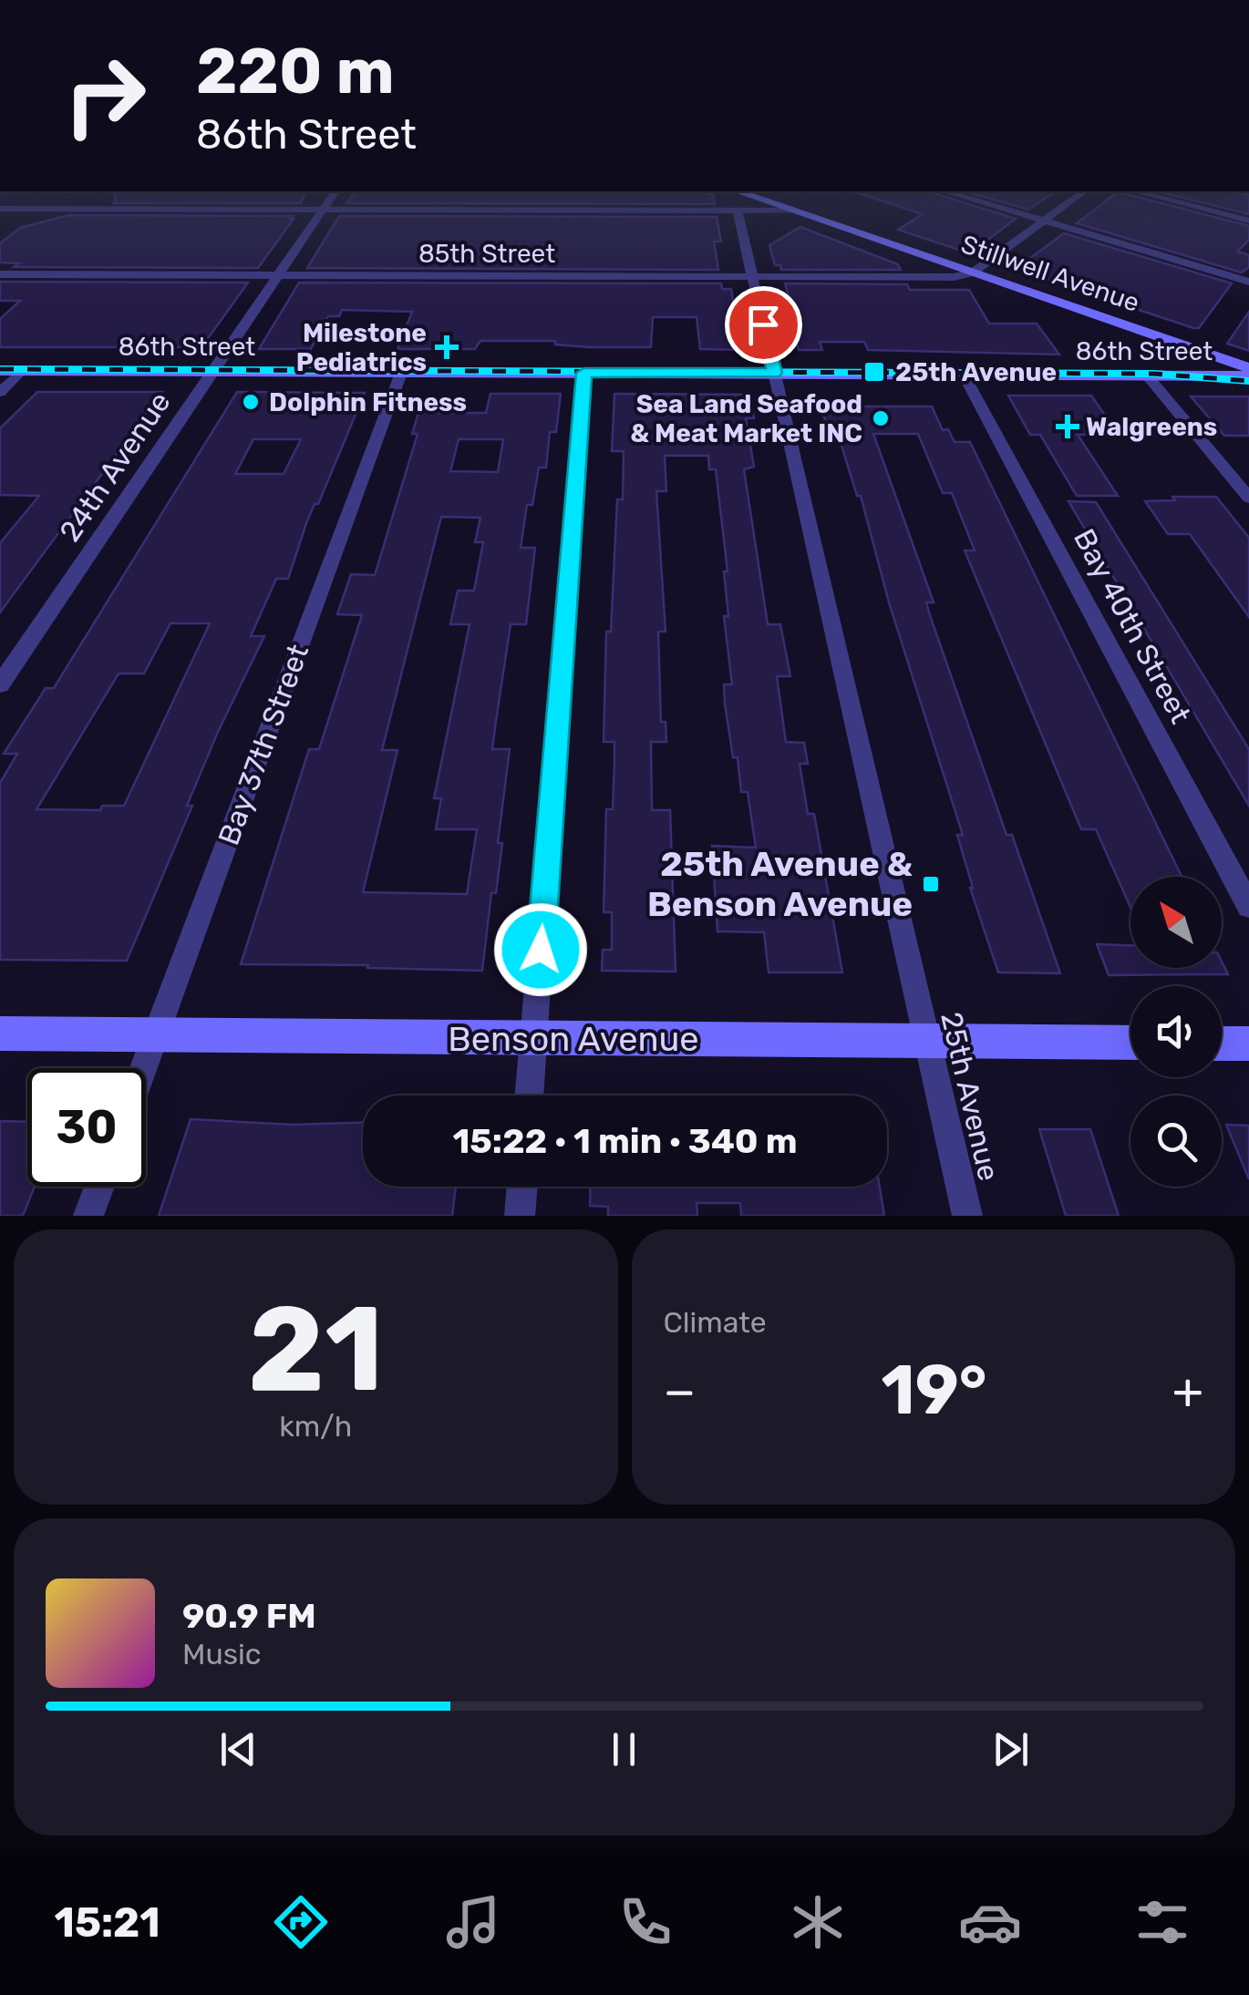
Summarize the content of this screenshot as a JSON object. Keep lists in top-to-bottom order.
{
  "streets": {
    "main road": [
      "Stillwell Avenue",
      "86th Street",
      "Benson Avenue",
      "25th Avenue"
    ],
    "street": [
      "85th Street",
      "24th Avenue",
      "Bay 40th Street",
      "Bay 37th Street"
    ]
  },
  "crossings": [
    ["85th Street", "Stillwell Avenue"],
    ["85th Street", "24th Avenue"],
    ["85th Street", "25th Avenue"],
    ["86th Street", "24th Avenue"],
    ["86th Street", "Bay 40th Street"],
    ["86th Street", "Bay 37th Street"],
    ["86th Street", "25th Avenue"],
    ["Bay 37th Street", "Benson Avenue"],
    ["Benson Avenue", "25th Avenue"]
  ],
  "places": {
    "health": ["Milestone Pediatrics", "Walgreens"],
    "transit": ["25th Avenue", "25th Avenue & Benson Avenue"],
    "other": ["Dolphin Fitness", "Sea Land Seafood & Meat Market INC"]
  },
  "north": "top left",
  "page": {
    "turn": ["220 m", "86th Street"],
    "limit": "30",
    "trip": "15:22 · 1 min · 340 m",
    "tile": [
      ["21", "km/h"],
      "Climate"
    ],
    "heat": ["−", "19°", "+"],
    "song": ["90.9 FM", "Music"],
    "tabs": "15:21"
  }
}
